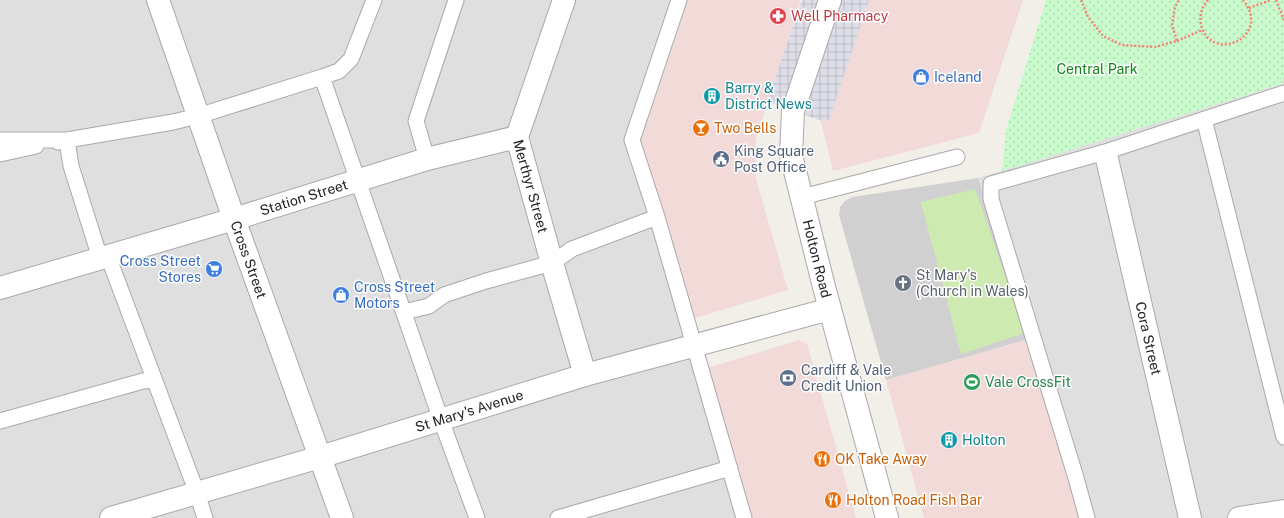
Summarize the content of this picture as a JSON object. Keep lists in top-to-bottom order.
{
  "streets": {
    "street": [
      "Merthyr Street",
      "Station Street",
      "Cross Street",
      "Holton Road",
      "Cora Street",
      "St Mary's Avenue"
    ]
  },
  "crossings": [
    ["Merthyr Street", "Station Street"],
    ["Merthyr Street", "St Mary's Avenue"],
    ["Station Street", "Cross Street"],
    ["Cross Street", "St Mary's Avenue"],
    ["Holton Road", "St Mary's Avenue"]
  ],
  "parks": ["Central Park"],
  "places": {
    "pharmacy": ["Well Pharmacy"],
    "shop": ["Iceland", "Cross Street Motors"],
    "building": ["Barry & District News", "Holton"],
    "bar": ["Two Bells"],
    "public building": ["King Square Post Office"],
    "supermarket": ["Cross Street Stores"],
    "church": ["St Mary's (Church in Wales)"],
    "bank": ["Cardiff & Vale Credit Union"],
    "sports": ["Vale CrossFit"],
    "restaurant": ["OK Take Away", "Holton Road Fish Bar"]
  }
}
